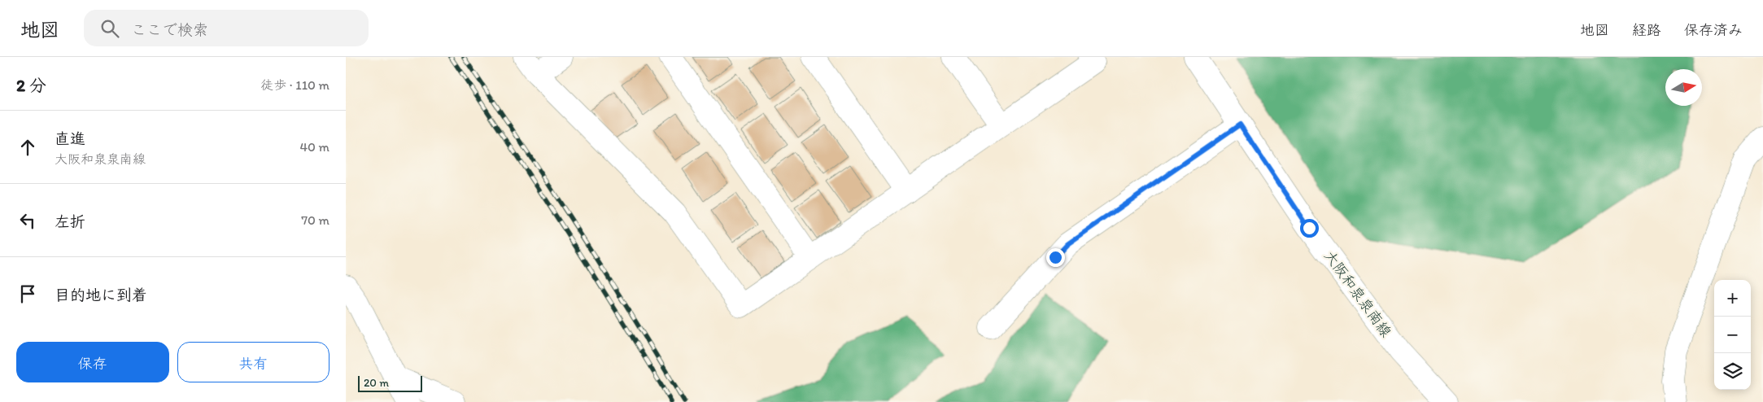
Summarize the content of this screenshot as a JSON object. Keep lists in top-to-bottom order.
{
  "streets": {
    "street": ["大阪和泉泉南線"]
  },
  "scale_bar": "20 m",
  "north": "right",
  "page": {
    "header": "地図",
    "search": "ここで検索",
    "nav": ["地図", "経路", "保存済み"],
    "heading": ["2 分", "徒歩 · 110 m"],
    "list": [
      ["直進", "大阪和泉泉南線", "40 m"],
      ["左折", "70 m"],
      "目的地に到着"
    ],
    "map_buttons": ["+", "−"],
    "buttons": ["保存", "共有"],
    "scale": "20 m"
  }
}
